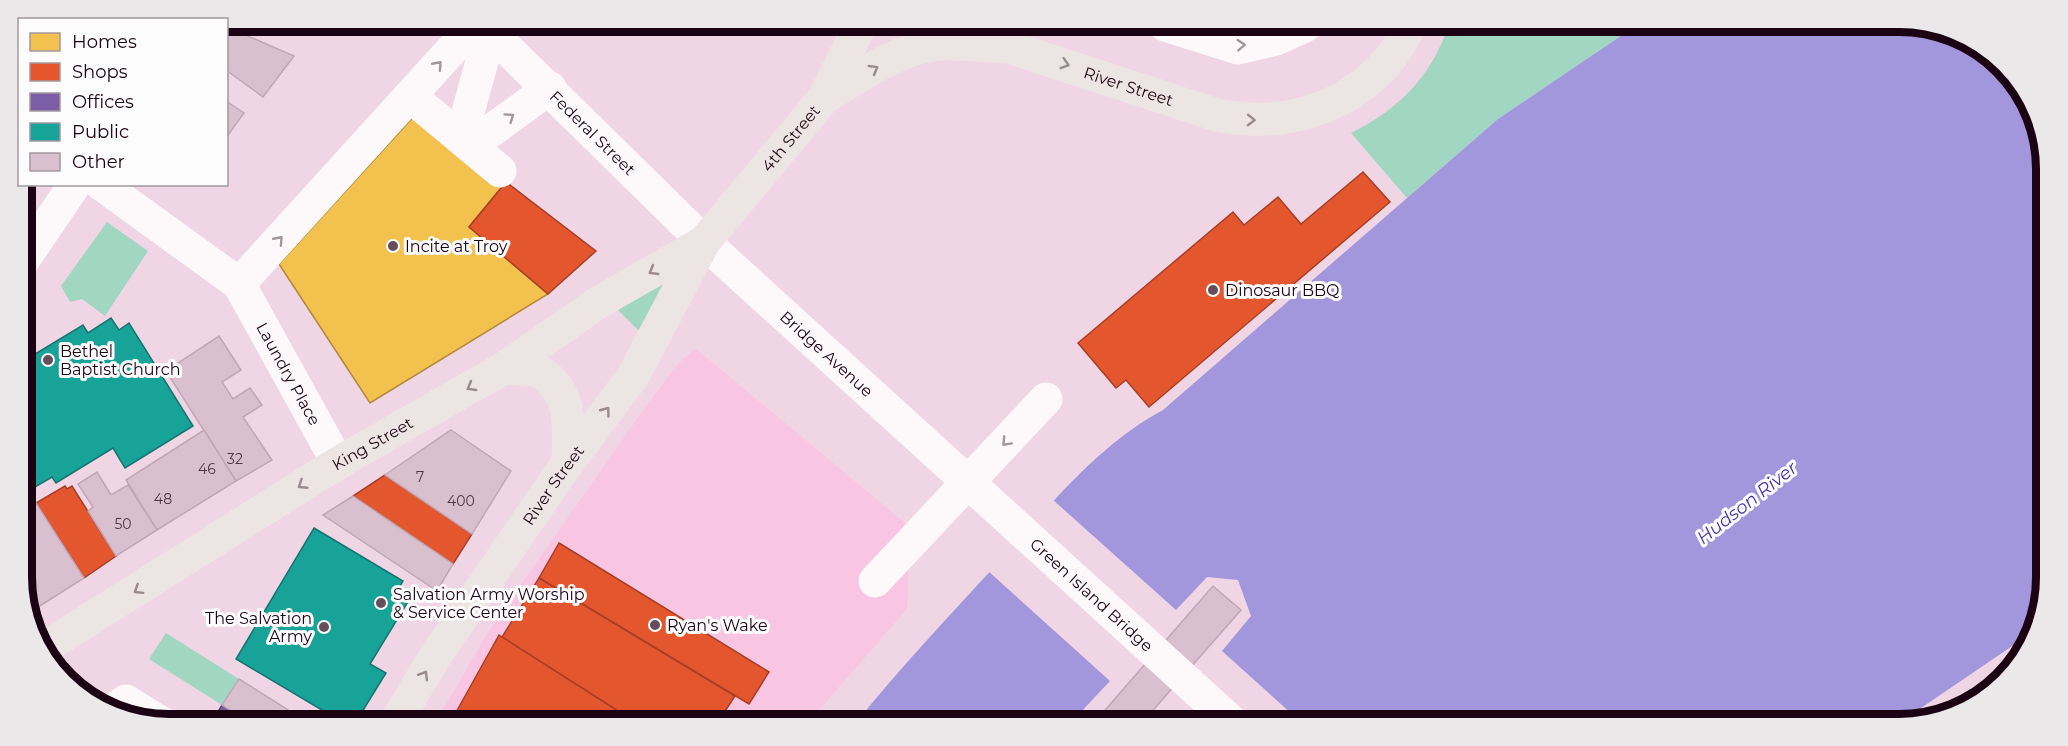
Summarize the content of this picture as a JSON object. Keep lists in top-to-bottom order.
{
  "streets": {
    "main road": ["River Street", "4th Street", "King Street"],
    "street": [
      "Federal Street",
      "Bridge Avenue",
      "Laundry Place",
      "Green Island Bridge"
    ]
  },
  "crossings": [
    ["River Street", "Federal Street"],
    ["River Street", "4th Street"],
    ["River Street", "Bridge Avenue"],
    ["River Street", "King Street"],
    ["Federal Street", "4th Street"],
    ["Federal Street", "Bridge Avenue"],
    ["Federal Street", "King Street"],
    ["4th Street", "Bridge Avenue"],
    ["4th Street", "King Street"],
    ["Bridge Avenue", "King Street"],
    ["Bridge Avenue", "Green Island Bridge"],
    ["Laundry Place", "King Street"]
  ],
  "one_way": ["River Street", "King Street"],
  "water": ["Hudson River"],
  "places": [
    "Incite at Troy",
    "Dinosaur BBQ",
    "Bethel Baptist Church",
    "Salvation Army Worship & Service Center",
    "Ryan's Wake",
    "The Salvation Army"
  ],
  "house_numbers": [
    "32",
    "46",
    "7",
    "48",
    "400",
    "50"
  ],
  "legend": [
    "Homes",
    "Shops",
    "Offices",
    "Public",
    "Other"
  ]
}
